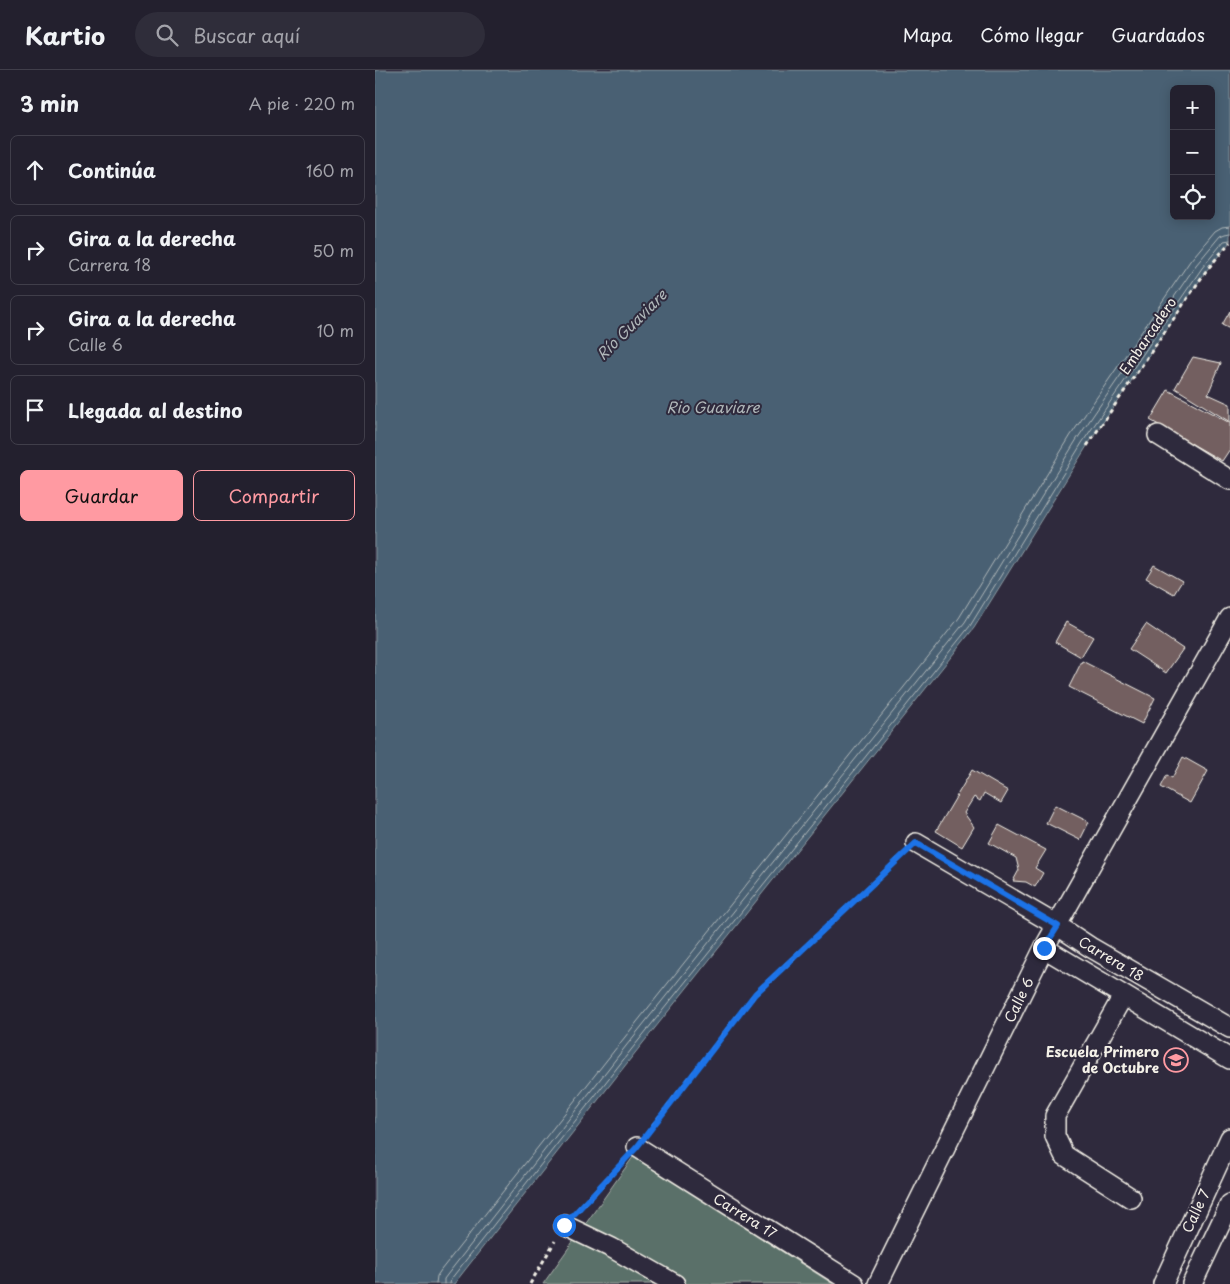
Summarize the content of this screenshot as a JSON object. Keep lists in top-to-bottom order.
{
  "streets": {
    "street": [
      "Carrera 18",
      "Calle 6",
      "Calle 7",
      "Carrera 17"
    ],
    "path": ["Embarcadero"]
  },
  "crossings": [
    ["Carrera 18", "Calle 6"]
  ],
  "water": ["Río Guaviare", "Rio Guaviare"],
  "places": {
    "school or university": ["Escuela Primero de Octubre"]
  },
  "page": {
    "header": "Kartio",
    "search": "Buscar aquí",
    "nav": ["Mapa", "Cómo llegar", "Guardados"],
    "heading": ["3 min", "A pie · 220 m"],
    "map_buttons": ["+", "−"],
    "list": [
      ["Continúa", "160 m"],
      ["Gira a la derecha", "Carrera 18", "50 m"],
      ["Gira a la derecha", "Calle 6", "10 m"],
      "Llegada al destino"
    ],
    "buttons": ["Guardar", "Compartir"]
  }
}
